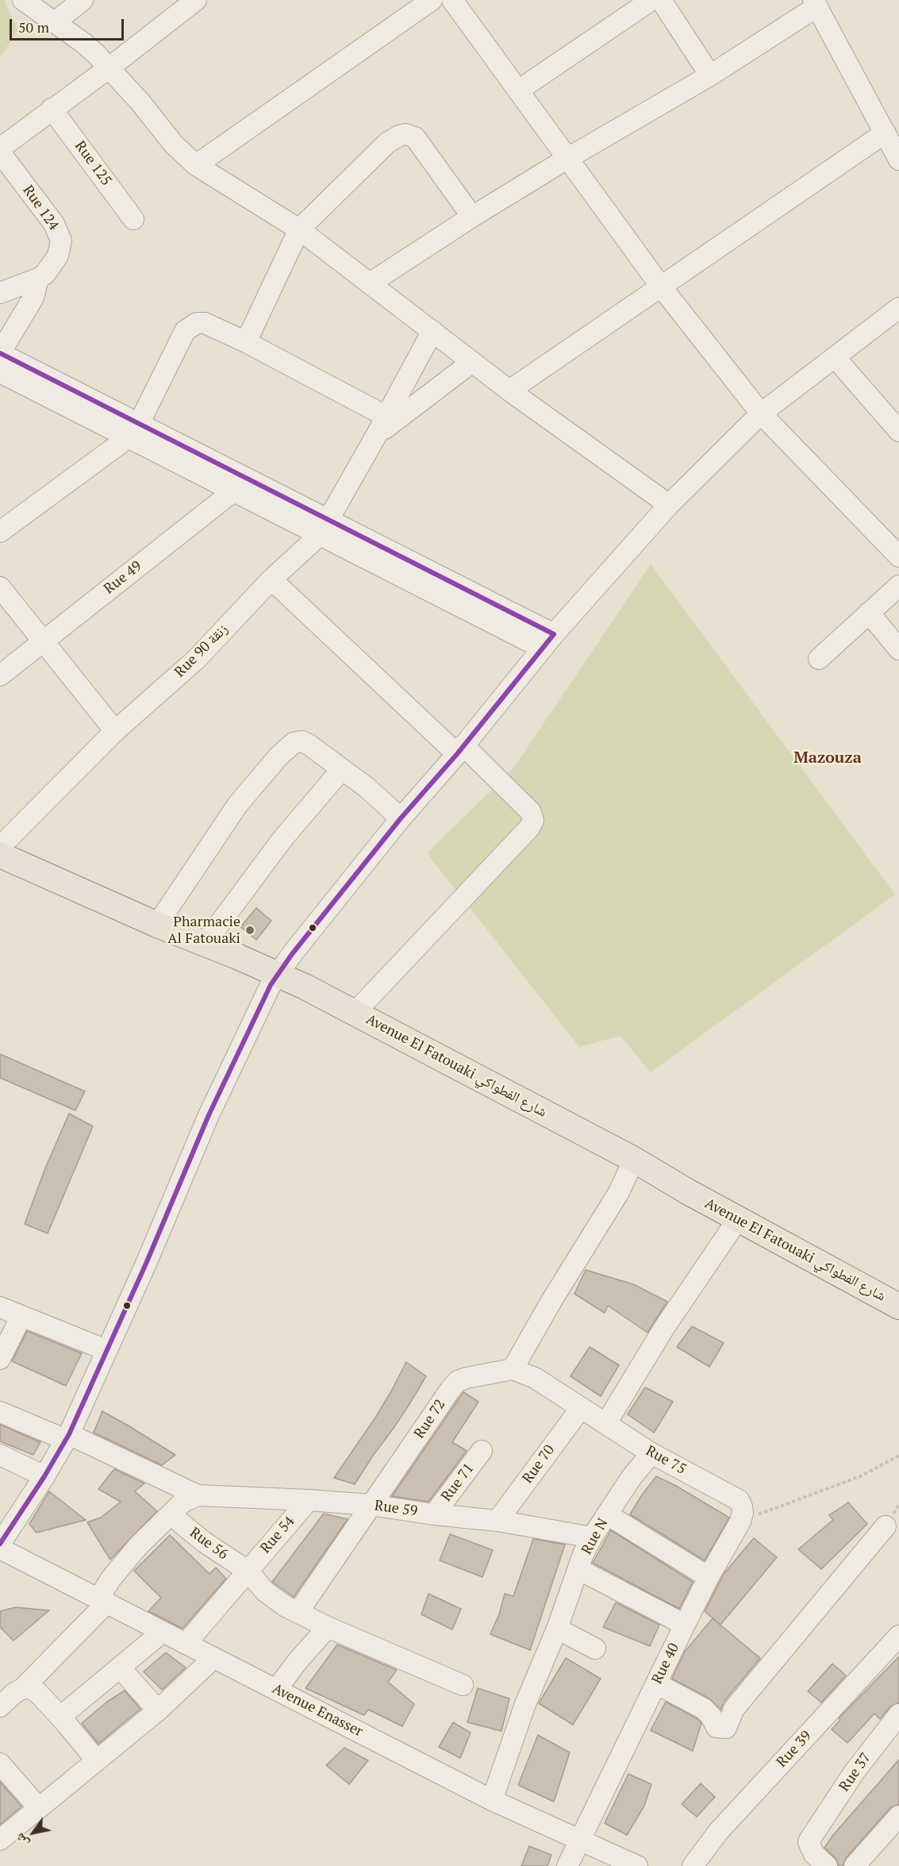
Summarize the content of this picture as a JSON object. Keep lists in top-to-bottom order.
{
  "streets": {
    "main road": ["Avenue El Fatouaki شارع الفطواكي"],
    "street": [
      "Rue 125",
      "Rue 124",
      "Rue 49",
      "Rue 90 زنقة",
      "Rue 72",
      "Rue 75",
      "Rue 70",
      "Rue 71",
      "Rue 59",
      "Rue 54",
      "Rue N",
      "Rue 56",
      "Rue 40",
      "Avenue Enasser",
      "Rue 39",
      "Rue 37"
    ]
  },
  "crossings": [
    ["Rue 72", "Rue 75"],
    ["Rue 72", "Rue 59"],
    ["Rue 72", "Rue 56"],
    ["Rue 75", "Rue 70"],
    ["Rue 75", "Rue N"],
    ["Rue 75", "Rue 40"],
    ["Rue 70", "Rue 59"],
    ["Rue 71", "Rue 59"],
    ["Rue 59", "Rue 54"],
    ["Rue 59", "Rue N"],
    ["Rue 54", "Rue 56"],
    ["Rue 54", "Avenue Enasser"],
    ["Rue N", "Avenue Enasser"],
    ["Rue 40", "Avenue Enasser"]
  ],
  "districts": ["Mazouza"],
  "places": ["Pharmacie Al Fatouaki"],
  "scale_bar": "50 m",
  "north": "bottom left"
}
